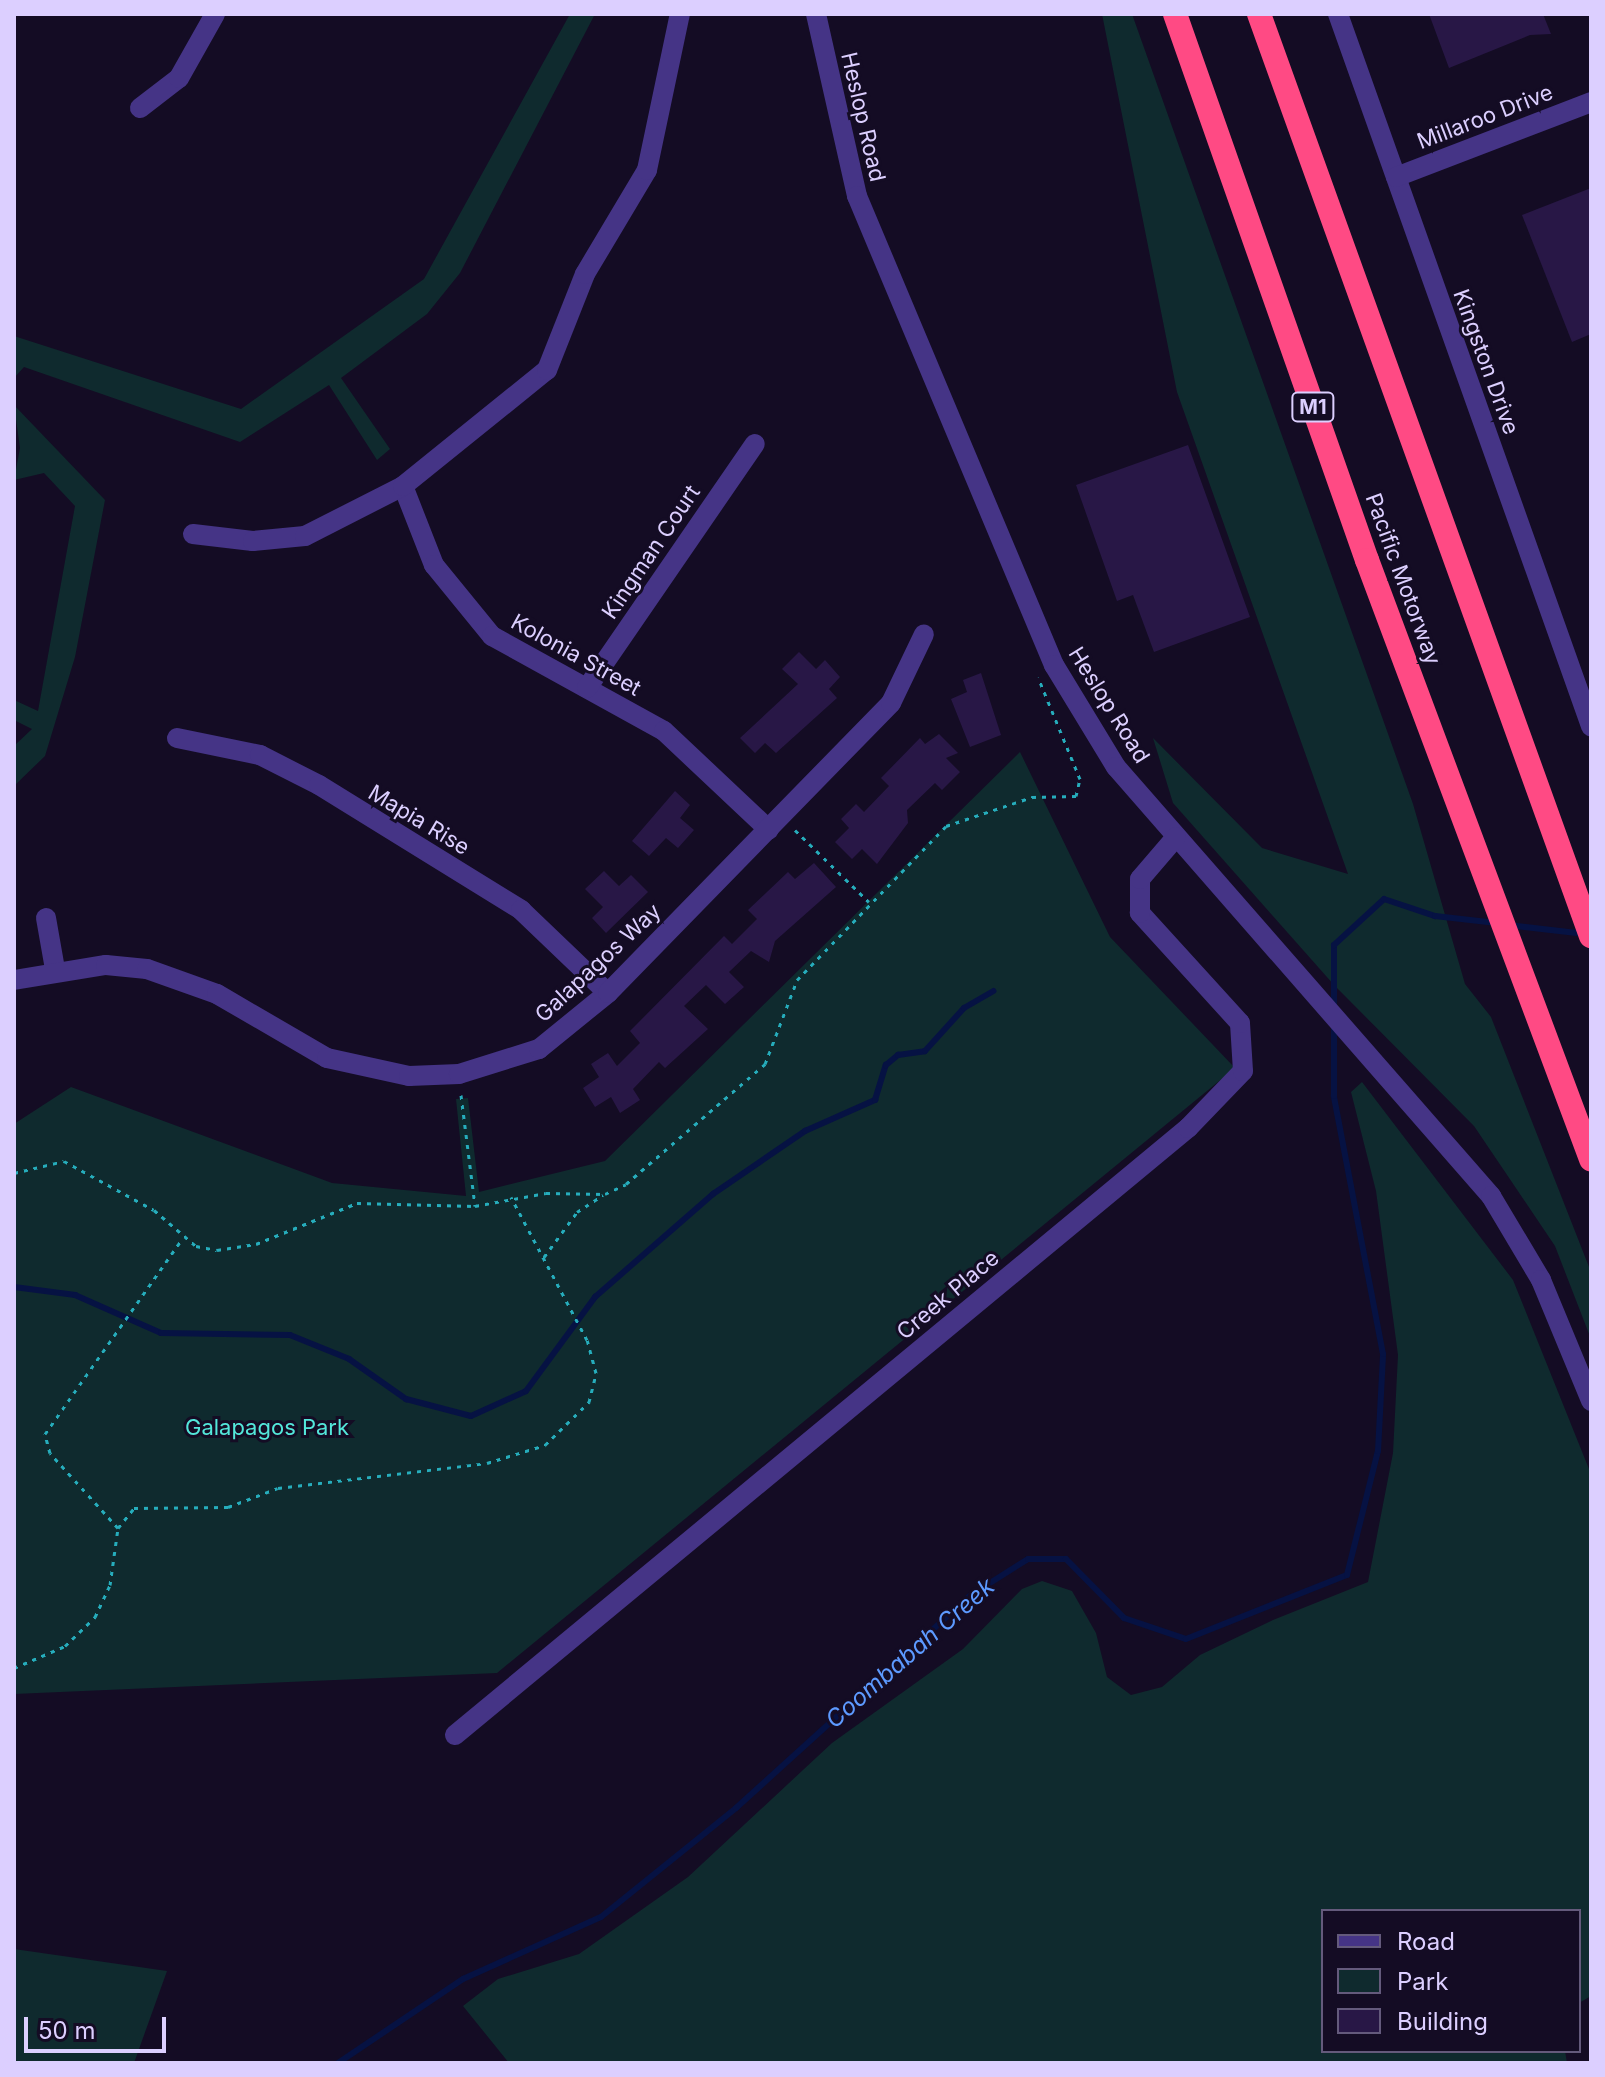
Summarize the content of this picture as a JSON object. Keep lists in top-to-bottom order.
{
  "streets": {
    "highway": ["M1", "Pacific Motorway"],
    "street": [
      "Heslop Road",
      "Millaroo Drive",
      "Kingston Drive",
      "Kingman Court",
      "Kolonia Street",
      "Mapia Rise",
      "Galapagos Way",
      "Creek Place"
    ]
  },
  "crossings": [
    ["Heslop Road", "Creek Place"],
    ["Millaroo Drive", "Kingston Drive"],
    ["Kingman Court", "Kolonia Street"],
    ["Kolonia Street", "Galapagos Way"],
    ["Mapia Rise", "Galapagos Way"]
  ],
  "water": ["Coombabah Creek"],
  "parks": ["Galapagos Park"],
  "legend": ["Road", "Park", "Building"],
  "scale_bar": "50 m"
}
